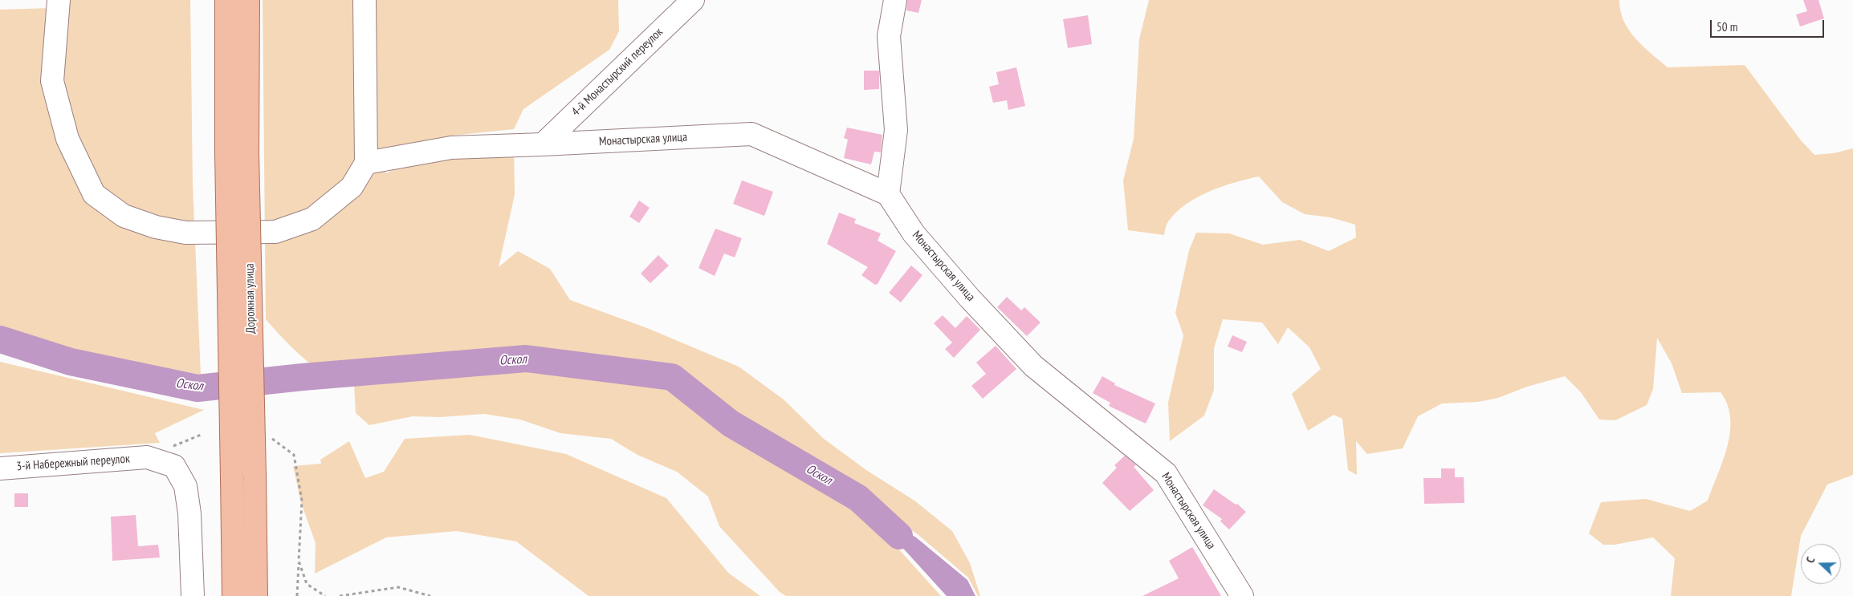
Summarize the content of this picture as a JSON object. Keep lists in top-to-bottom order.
{
  "streets": {
    "main road": ["Дорожная улица"],
    "street": ["4-й Монастырский переулок", "Монастырская улица", "3-й Набережный переулок"]
  },
  "crossings": [
    ["4-й Монастырский переулок", "Монастырская улица"]
  ],
  "water": ["Оскол"],
  "scale_bar": "50 m",
  "north": "left"
}
